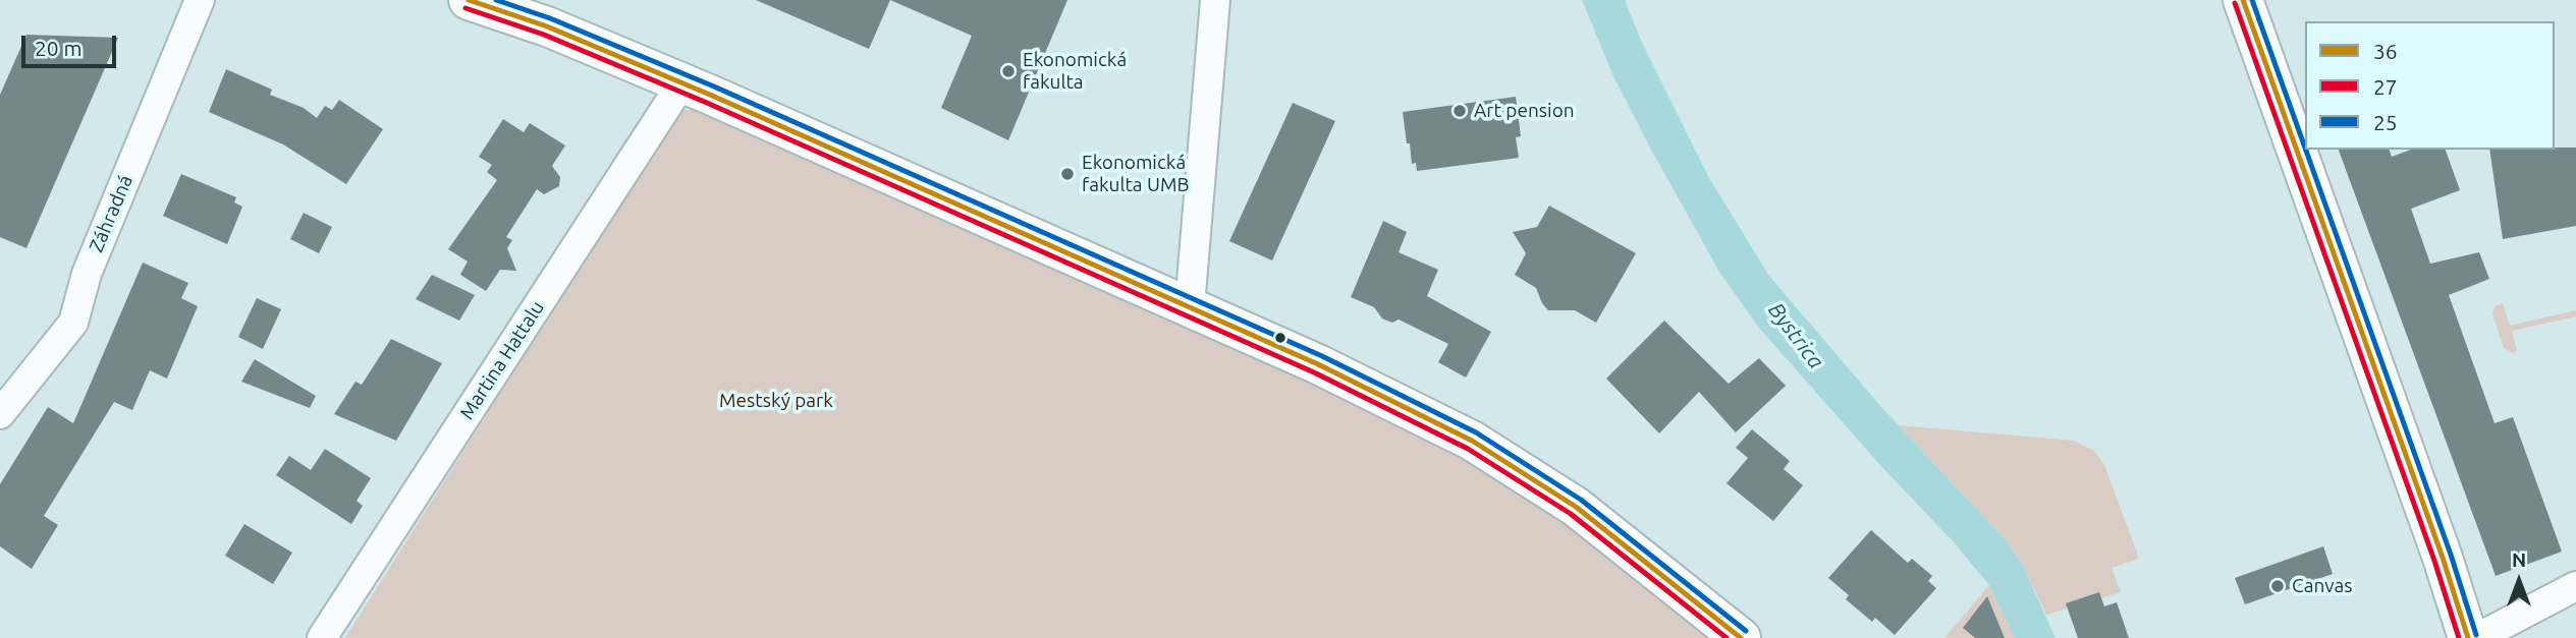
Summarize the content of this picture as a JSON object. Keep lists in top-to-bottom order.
{
  "streets": {
    "street": ["Záhradná", "Martina Hattalu"]
  },
  "water": ["Bystrica"],
  "parks": ["Mestský park"],
  "places": [
    "Ekonomická fakulta",
    "Art pension",
    "Ekonomická fakulta UMB",
    "Canvas"
  ],
  "lines": ["transit line 36", "transit line 25", "transit line 27"],
  "legend": ["36", "27", "25"],
  "scale_bar": "20 m",
  "north": "top"
}
